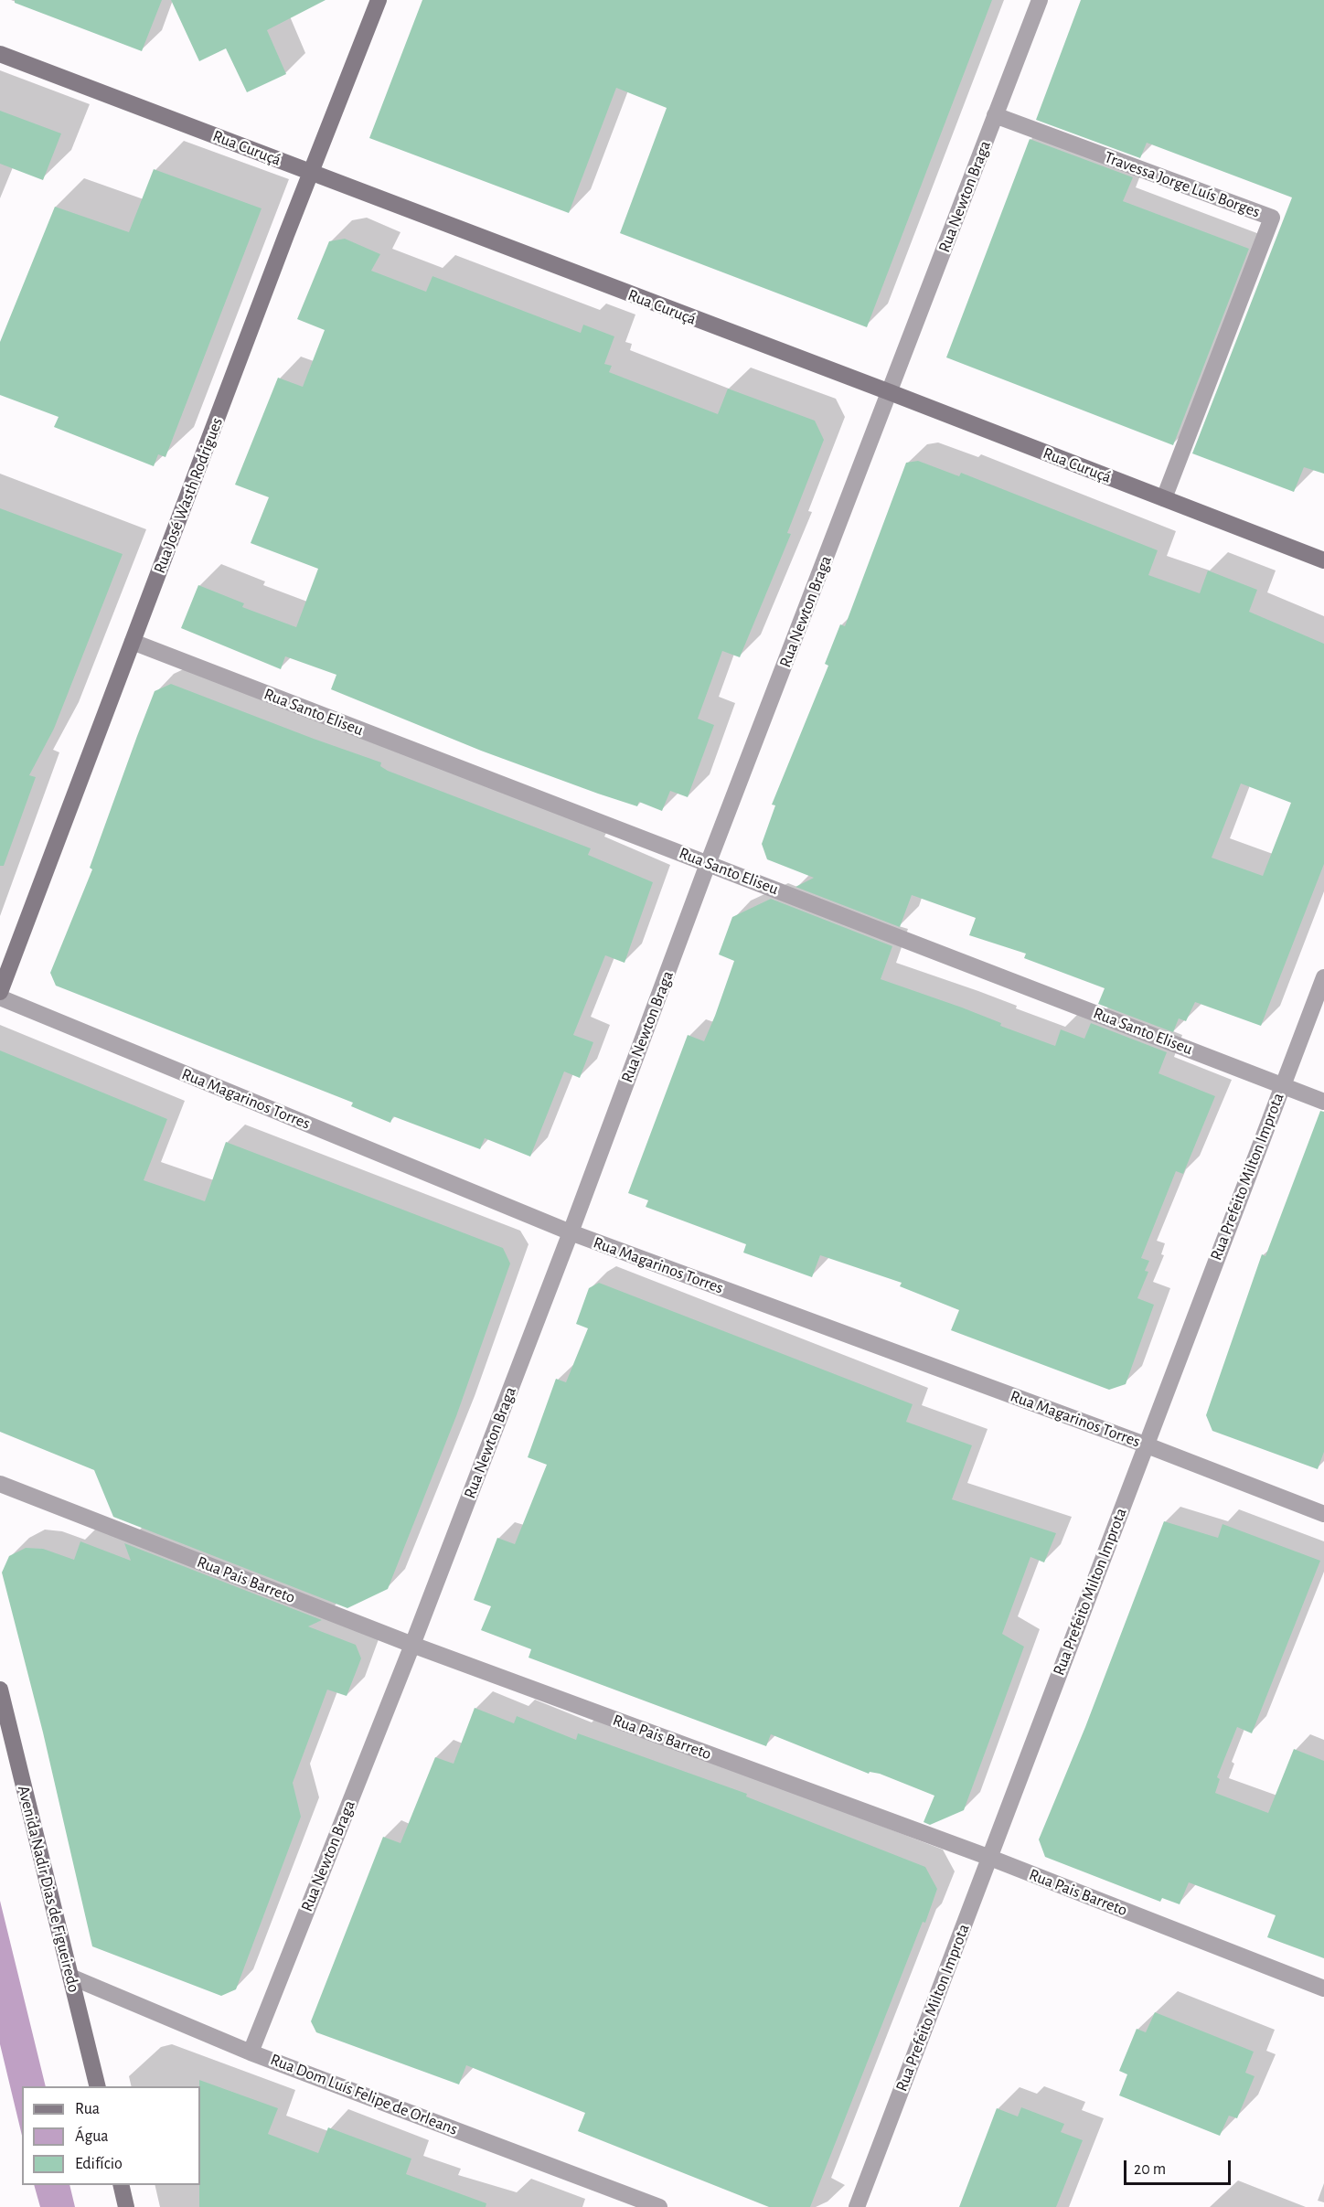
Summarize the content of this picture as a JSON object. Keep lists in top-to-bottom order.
{
  "streets": {
    "main road": ["Rua Curuçá", "Rua José Wasth Rodrigues", "Avenida Nadir Dias de Figueiredo"],
    "street": [
      "Travessa Jorge Luís Borges",
      "Rua Newton Braga",
      "Rua Santo Eliseu",
      "Rua Magarinos Torres",
      "Rua Prefeito Milton Improta",
      "Rua Pais Barreto",
      "Rua Dom Luís Felipe de Orleans"
    ]
  },
  "crossings": [
    ["Rua Curuçá", "Travessa Jorge Luís Borges"],
    ["Rua Curuçá", "Rua Newton Braga"],
    ["Rua Curuçá", "Rua José Wasth Rodrigues"],
    ["Travessa Jorge Luís Borges", "Rua Newton Braga"],
    ["Rua Newton Braga", "Rua Santo Eliseu"],
    ["Rua Newton Braga", "Rua Magarinos Torres"],
    ["Rua Newton Braga", "Rua Pais Barreto"],
    ["Rua Newton Braga", "Rua Dom Luís Felipe de Orleans"],
    ["Rua José Wasth Rodrigues", "Rua Santo Eliseu"],
    ["Rua Santo Eliseu", "Rua Prefeito Milton Improta"],
    ["Rua Magarinos Torres", "Rua Prefeito Milton Improta"],
    ["Rua Prefeito Milton Improta", "Rua Pais Barreto"],
    ["Avenida Nadir Dias de Figueiredo", "Rua Dom Luís Felipe de Orleans"]
  ],
  "legend": ["Rua", "Água", "Edifício"],
  "scale_bar": "20 m"
}
